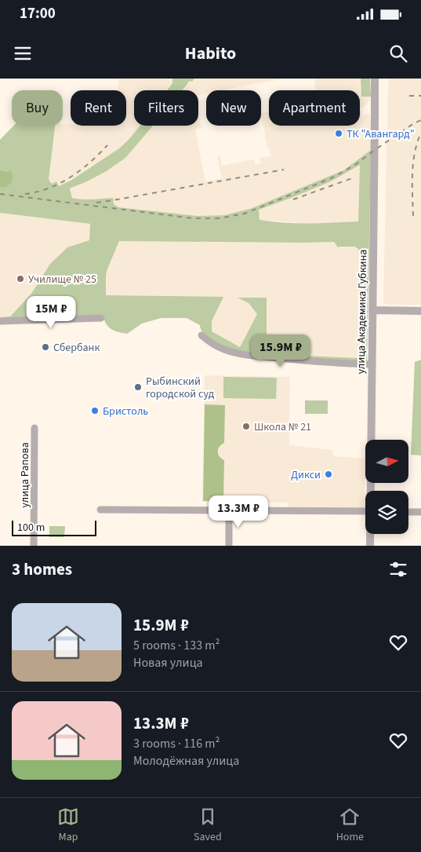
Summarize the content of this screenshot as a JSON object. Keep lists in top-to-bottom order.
{
  "streets": {
    "street": ["улица Академика Губкина", "улица Рапова"]
  },
  "places": [
    "ТК \"Авангард\"",
    "Училище № 25",
    "Сбербанк",
    "Рыбинский городской суд",
    "Бристоль",
    "Школа № 21",
    "Дикси"
  ],
  "scale_bar": "100 m",
  "north": "right",
  "page": {
    "status": "17:00",
    "header": "Habito",
    "chip": [
      "Buy",
      "Rent",
      "Filters",
      "New",
      "Apartment"
    ],
    "price": ["15M ₽", "15.9M ₽", "13.3M ₽"],
    "scale": "100 m",
    "heading": "3 homes",
    "list": [
      {
        "name": "15.9M ₽",
        "note": "5 rooms · 133 m² · Новая улица"
      },
      {
        "name": "13.3M ₽",
        "note": "3 rooms · 116 m² · Молодёжная улица"
      }
    ],
    "tabs": ["Map", "Saved", "Home"]
  }
}
